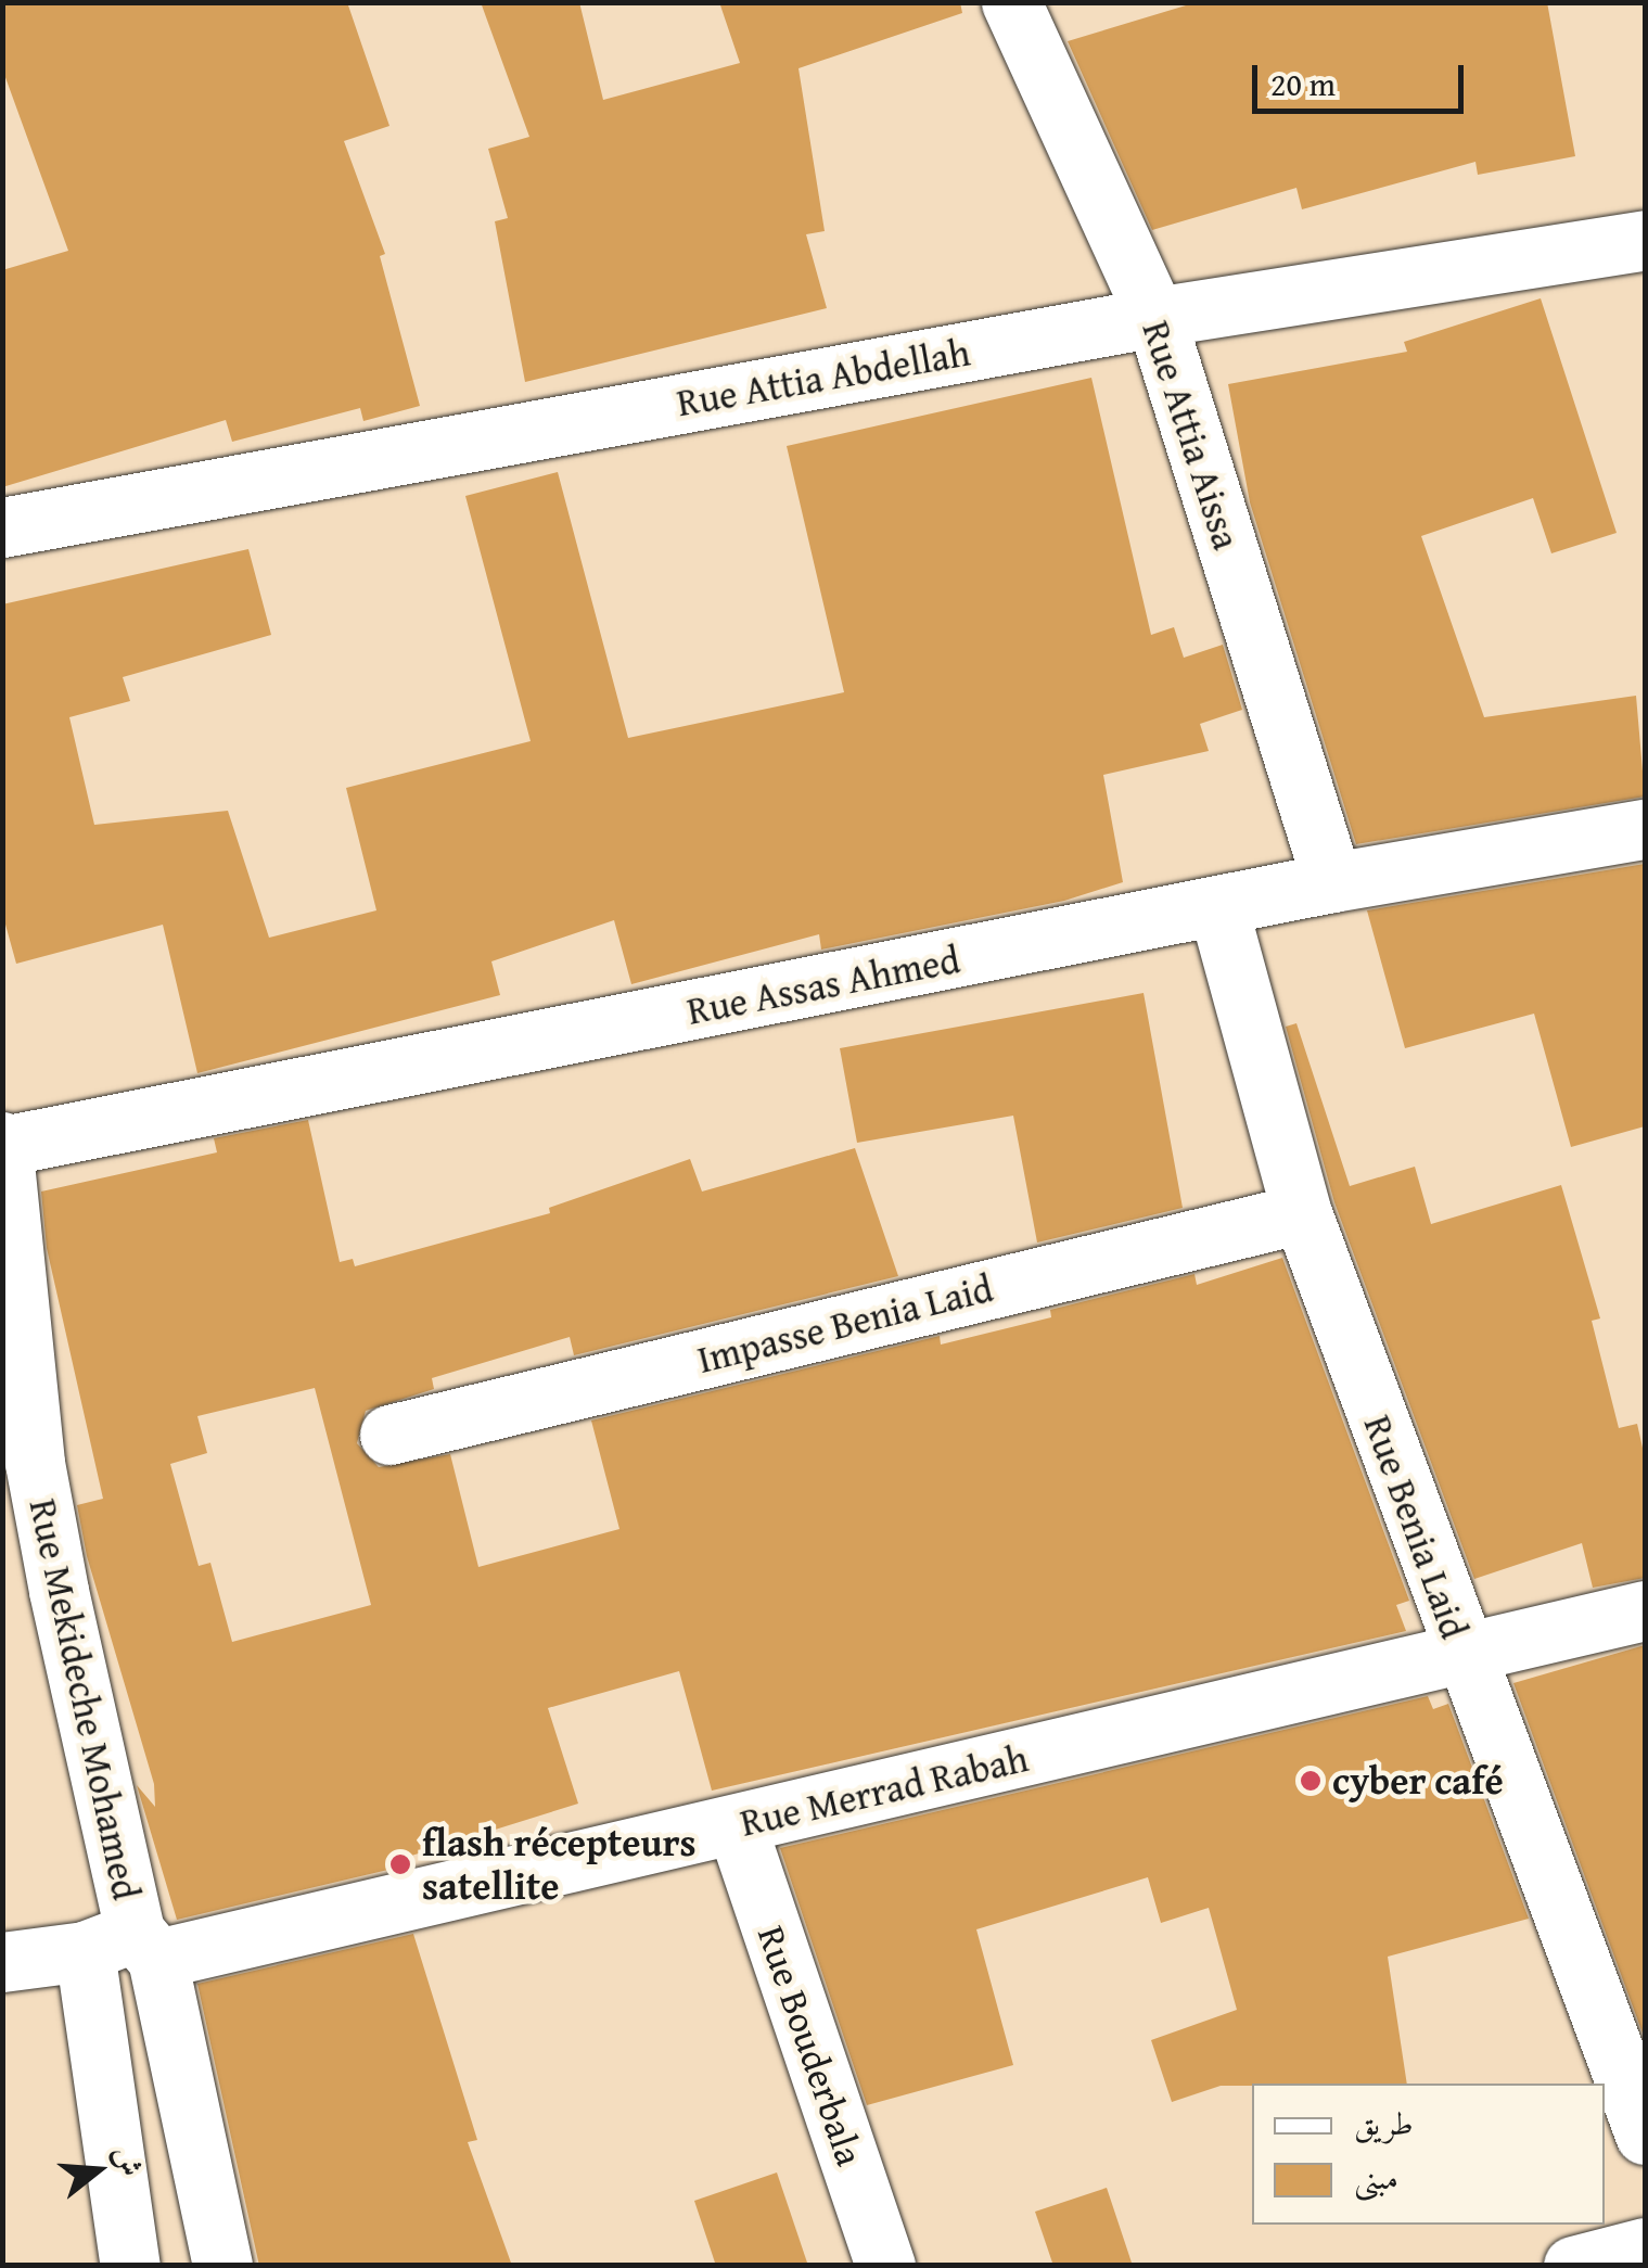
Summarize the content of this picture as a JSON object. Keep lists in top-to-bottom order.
{
  "streets": {
    "street": [
      "Rue Attia Abdellah",
      "Rue Attia Aissa",
      "Rue Assas Ahmed",
      "Impasse Benia Laid",
      "Rue Benia Laid",
      "Rue Mekideche Mohamed",
      "Rue Merrad Rabah",
      "Rue Bouderbala"
    ]
  },
  "crossings": [
    ["Rue Attia Abdellah", "Rue Attia Aissa"],
    ["Rue Attia Aissa", "Rue Assas Ahmed"],
    ["Rue Assas Ahmed", "Rue Benia Laid"],
    ["Rue Assas Ahmed", "Rue Mekideche Mohamed"],
    ["Impasse Benia Laid", "Rue Benia Laid"],
    ["Rue Benia Laid", "Rue Merrad Rabah"],
    ["Rue Mekideche Mohamed", "Rue Merrad Rabah"],
    ["Rue Merrad Rabah", "Rue Bouderbala"]
  ],
  "places": ["cyber café", "flash récepteurs satellite"],
  "legend": ["طريق", "مبنى"],
  "scale_bar": "20 m",
  "north": "right"
}
